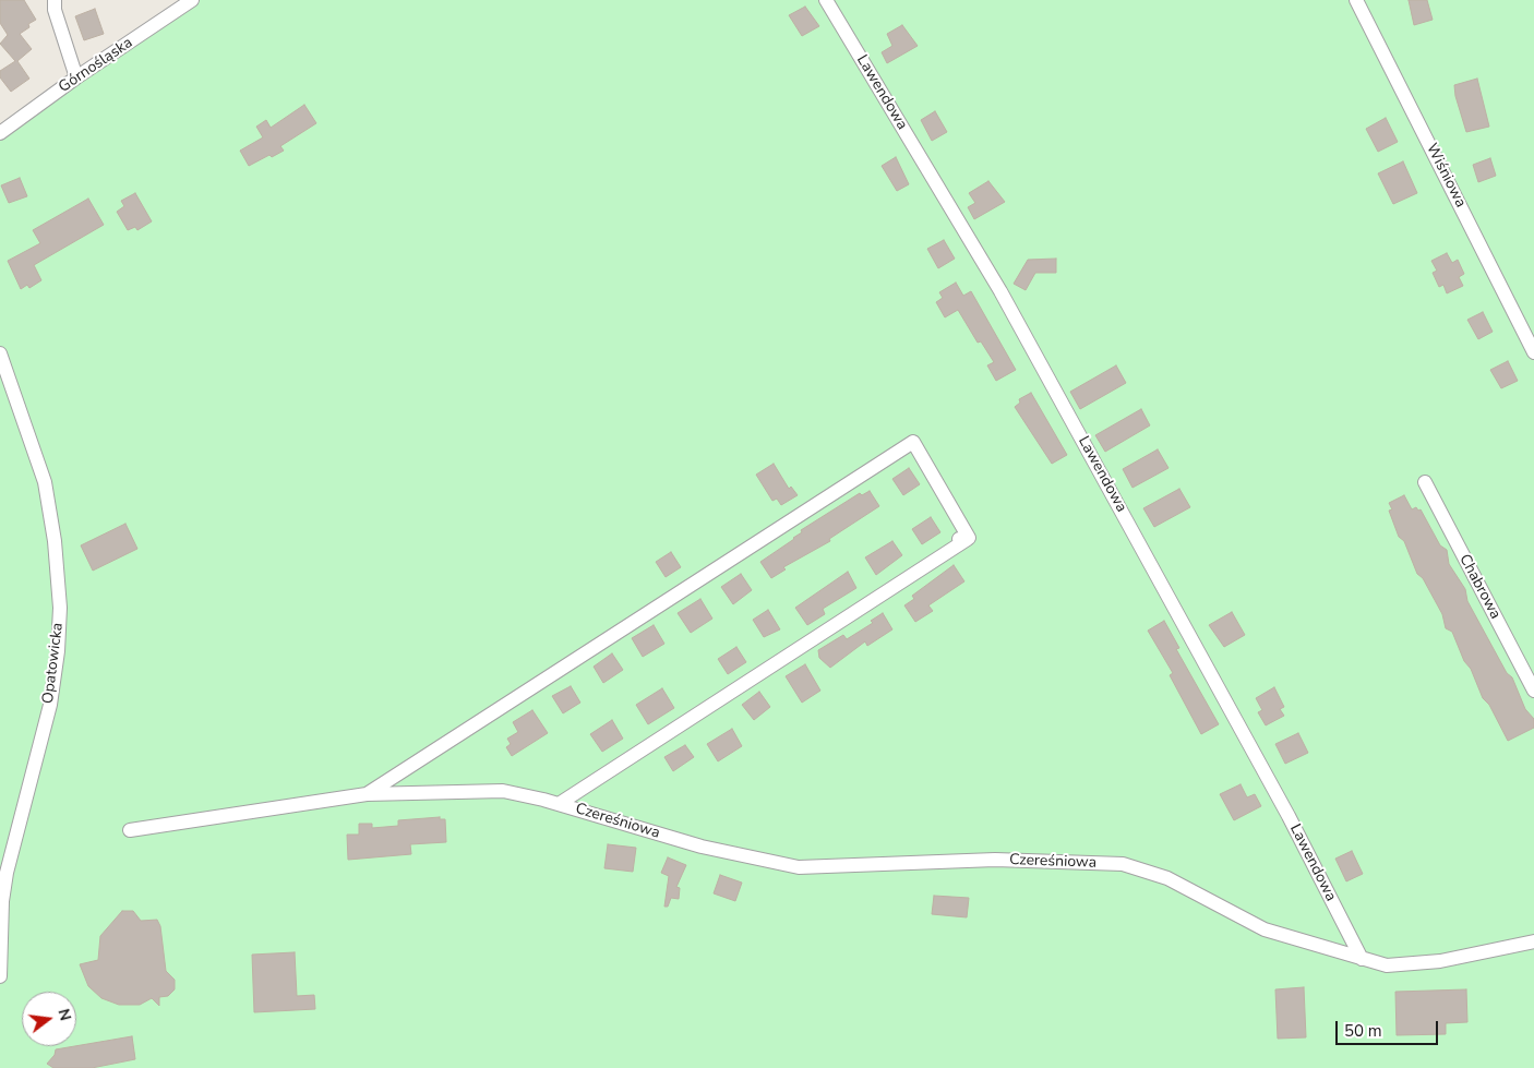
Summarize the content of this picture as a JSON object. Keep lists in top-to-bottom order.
{
  "streets": {
    "street": [
      "Górnośląska",
      "Lawendowa",
      "Wiśniowa",
      "Chabrowa",
      "Opatowicka",
      "Czereśniowa"
    ]
  },
  "crossings": [
    ["Lawendowa", "Czereśniowa"]
  ],
  "scale_bar": "50 m",
  "north": "right"
}
